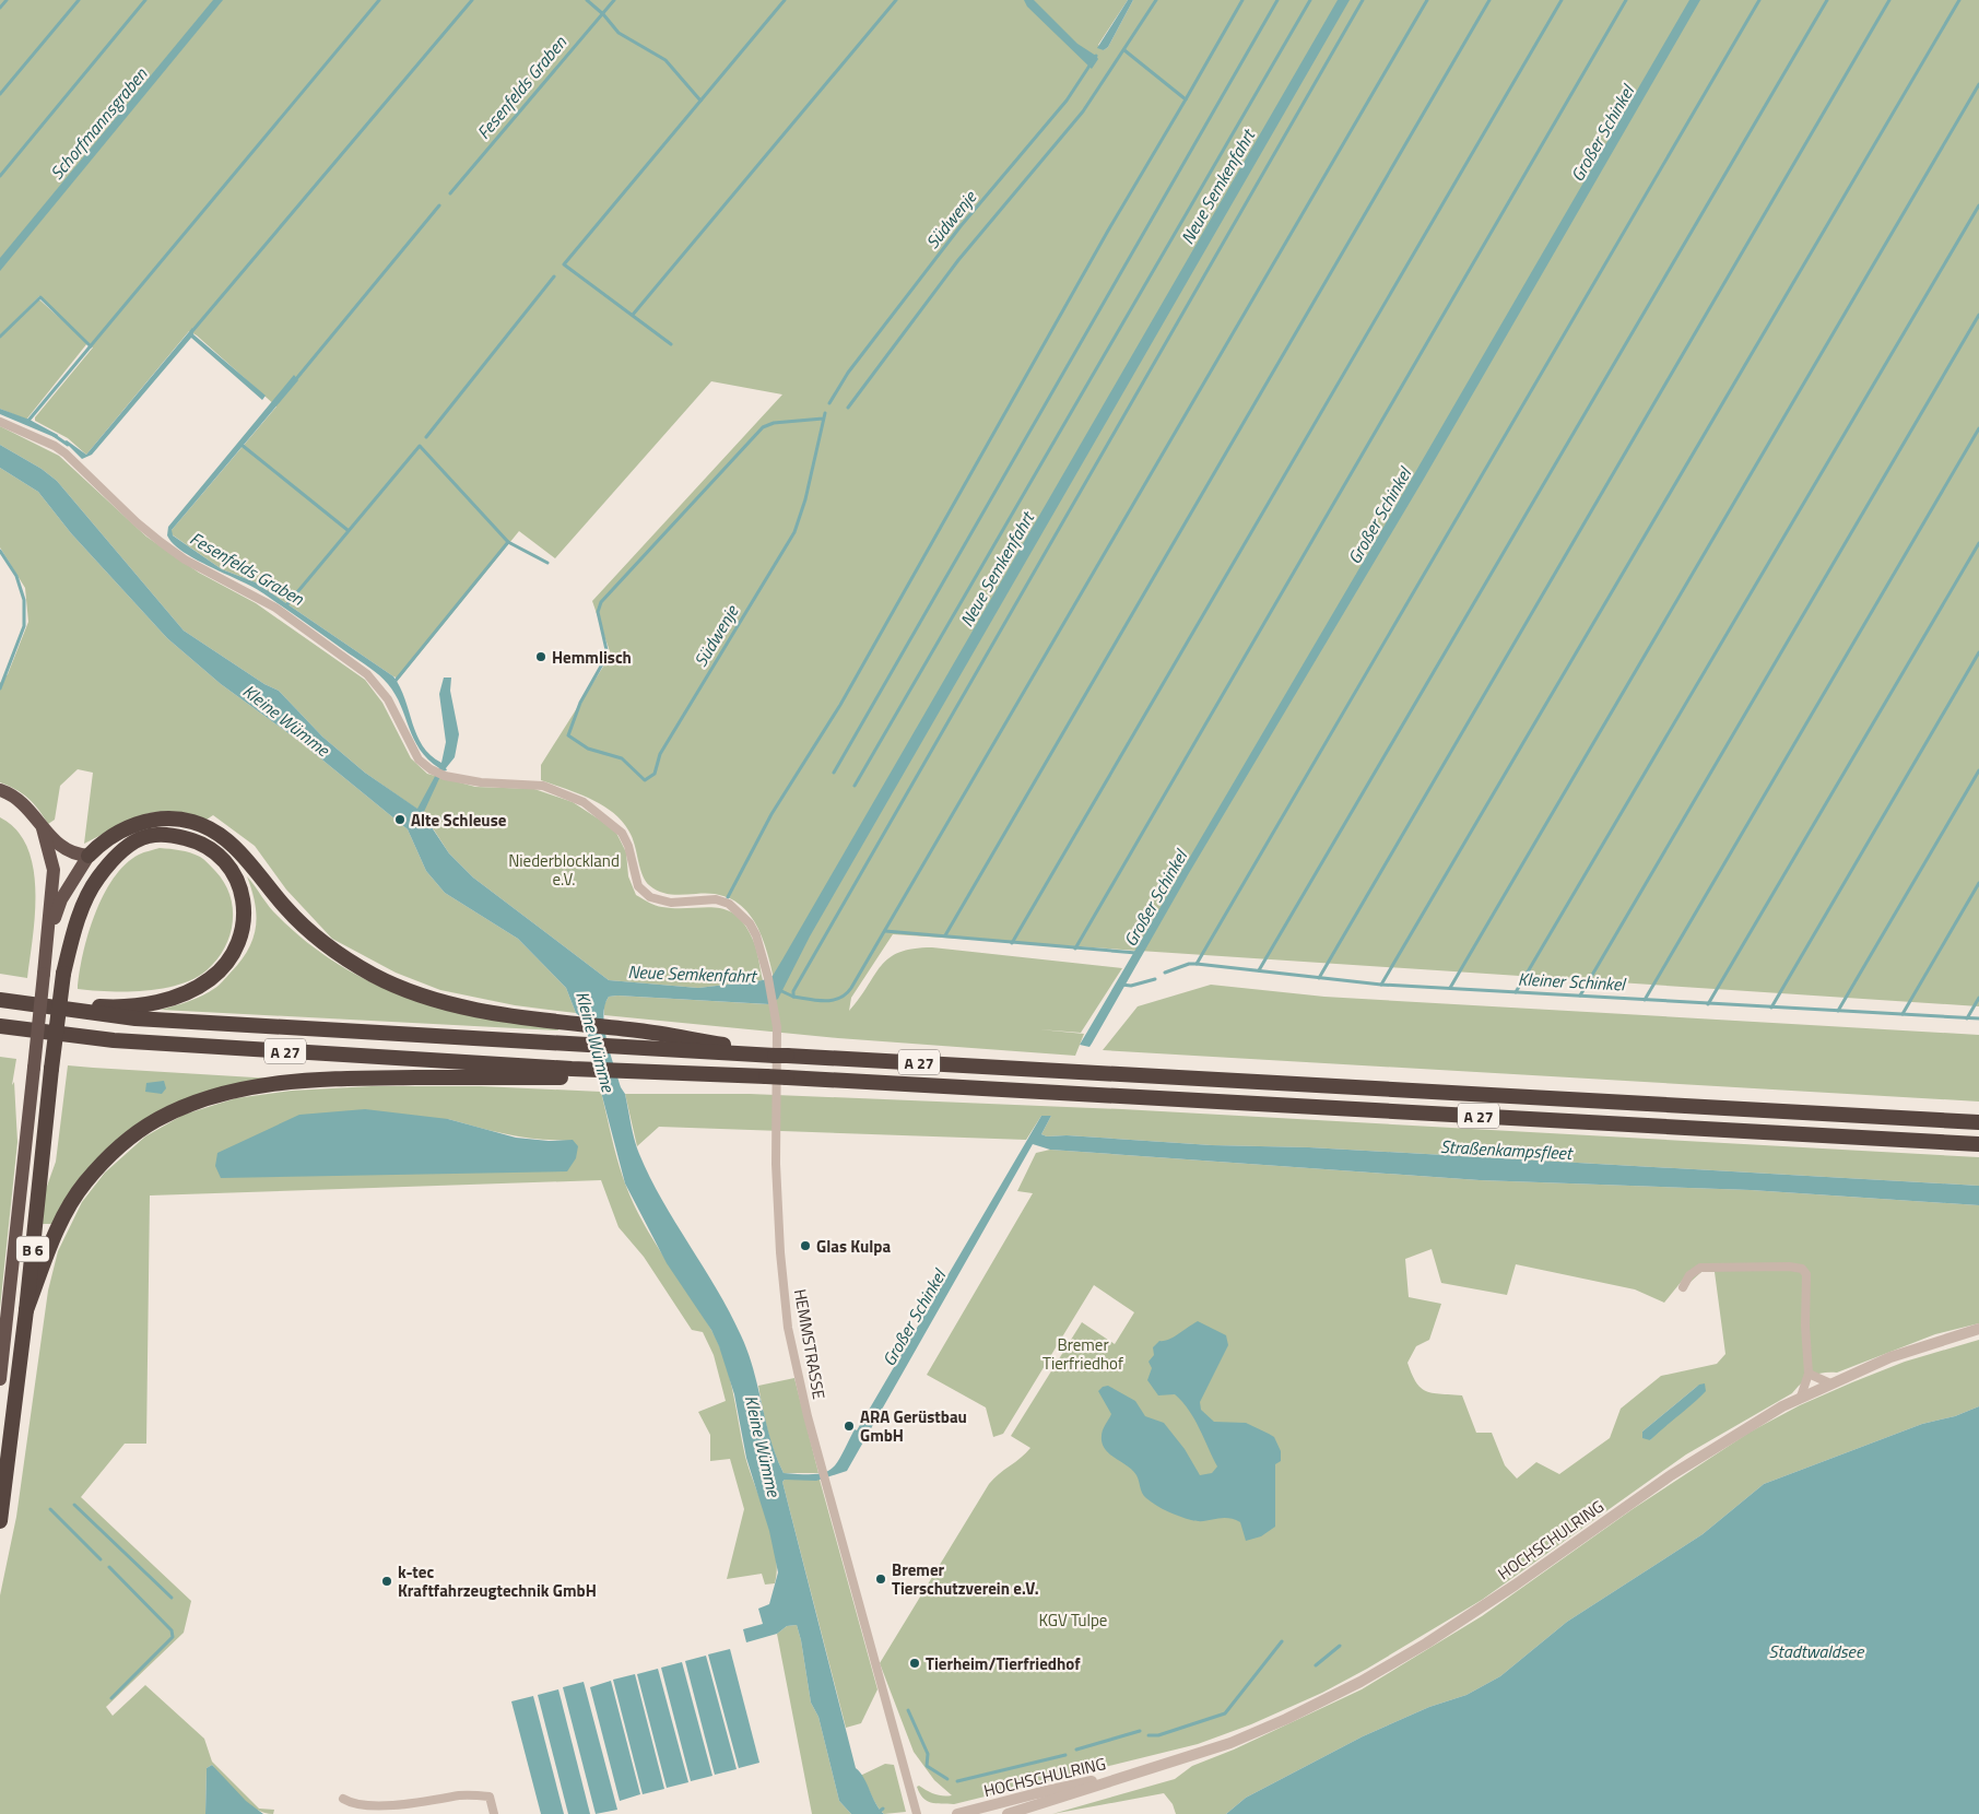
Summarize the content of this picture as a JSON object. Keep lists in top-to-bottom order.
{
  "streets": {
    "highway": ["A 27", "B 6"],
    "street": ["HEMMSTRASSE", "HOCHSCHULRING"]
  },
  "water": [
    "Fesenfelds Graben",
    "Schorfmannsgraben",
    "Großer Schinkel",
    "Neue Semkenfahrt",
    "Südwenje",
    "Kleine Wümme",
    "Kleiner Schinkel",
    "Straßenkampsfleet",
    "Stadtwaldsee"
  ],
  "parks": ["Niederblockland e.V.", "Bremer Tierfriedhof", "KGV Tulpe"],
  "places": [
    "Hemmlisch",
    "Alte Schleuse",
    "Glas Kulpa",
    "ARA Gerüstbau GmbH",
    "Bremer Tierschutzverein e.V.",
    "k-tec Kraftfahrzeugtechnik GmbH",
    "Tierheim/Tierfriedhof"
  ]
}
